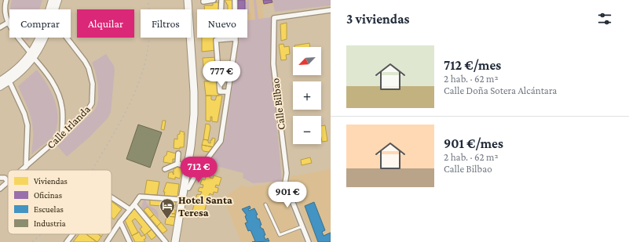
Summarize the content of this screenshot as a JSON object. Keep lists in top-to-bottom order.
{
  "streets": {
    "street": ["Calle Bilbao", "Calle Irlanda"]
  },
  "places": {
    "hotel": ["Hotel Santa Teresa"]
  },
  "legend": [
    "Viviendas",
    "Oficinas",
    "Escuelas",
    "Industria"
  ],
  "north": "bottom left",
  "page": {
    "heading": "3 viviendas",
    "chip": [
      "Comprar",
      "Alquilar",
      "Filtros",
      "Nuevo"
    ],
    "list": [
      {
        "name": "712 €/mes",
        "note": "2 hab. · 62 m² · Calle Doña Sotera Alcántara"
      },
      {
        "name": "901 €/mes",
        "note": "2 hab. · 62 m² · Calle Bilbao"
      }
    ],
    "map_buttons": ["+", "−"],
    "price": ["777 €", "712 €", "901 €"]
  }
}
